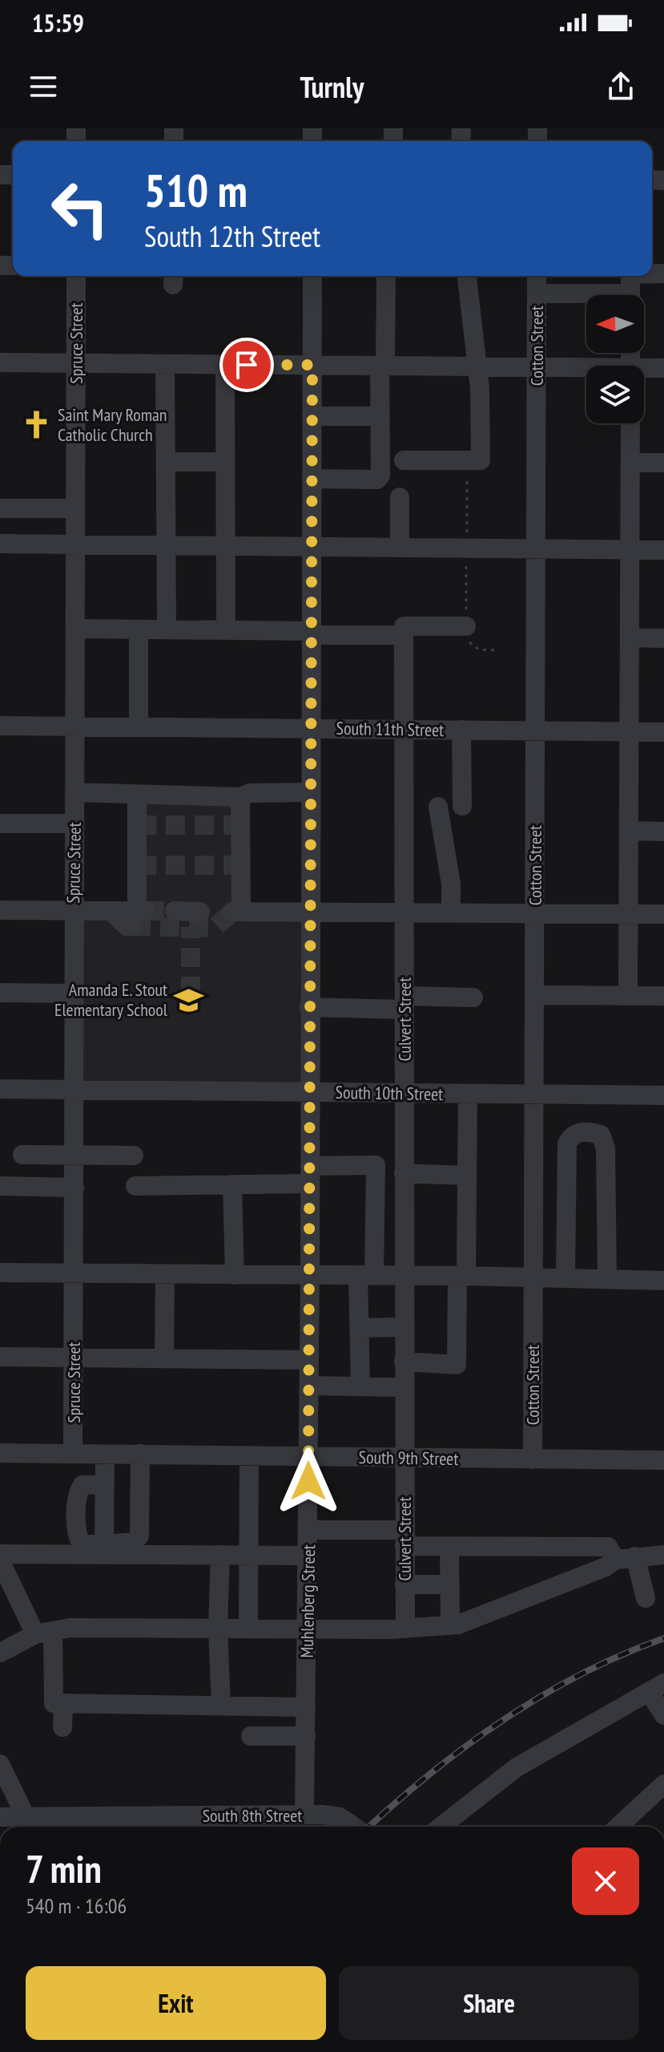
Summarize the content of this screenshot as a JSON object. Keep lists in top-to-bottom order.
{
  "streets": {
    "street": [
      "Spruce Street",
      "Cotton Street",
      "South 11th Street",
      "Culvert Street",
      "South 10th Street",
      "South 9th Street",
      "Muhlenberg Street",
      "South 8th Street"
    ]
  },
  "crossings": [
    ["Spruce Street", "South 11th Street"],
    ["Spruce Street", "South 10th Street"],
    ["Spruce Street", "South 9th Street"],
    ["Cotton Street", "South 11th Street"],
    ["Cotton Street", "South 10th Street"],
    ["Cotton Street", "South 9th Street"],
    ["South 11th Street", "Culvert Street"],
    ["South 11th Street", "Muhlenberg Street"],
    ["Culvert Street", "South 10th Street"],
    ["Culvert Street", "South 9th Street"],
    ["South 10th Street", "Muhlenberg Street"],
    ["South 9th Street", "Muhlenberg Street"],
    ["Muhlenberg Street", "South 8th Street"]
  ],
  "places": {
    "church": ["Saint Mary Roman Catholic Church"],
    "school or university": ["Amanda E. Stout Elementary School"]
  },
  "north": "left",
  "page": {
    "status": "15:59",
    "header": "Turnly",
    "turn": ["510 m", "South 12th Street"],
    "heading": ["7 min", "540 m · 16:06"],
    "buttons": ["Exit", "Share"]
  }
}
